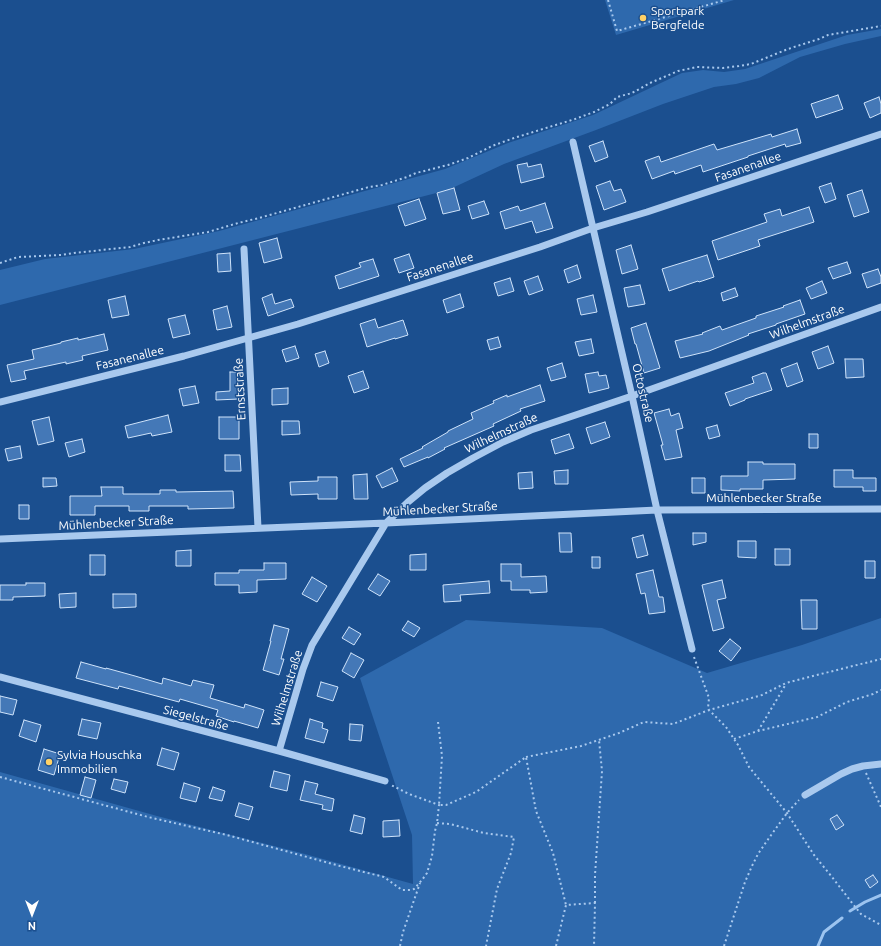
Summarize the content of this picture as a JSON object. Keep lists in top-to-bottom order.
{
  "streets": {
    "street": [
      "Fasanenallee",
      "Wilhelmstraße",
      "Ernststraße",
      "Ottostraße",
      "Mühlenbecker Straße",
      "Siegelstraße"
    ]
  },
  "crossings": [
    ["Fasanenallee", "Ernststraße"],
    ["Fasanenallee", "Ottostraße"],
    ["Wilhelmstraße", "Ottostraße"],
    ["Wilhelmstraße", "Mühlenbecker Straße"],
    ["Wilhelmstraße", "Siegelstraße"],
    ["Ernststraße", "Mühlenbecker Straße"],
    ["Ottostraße", "Mühlenbecker Straße"]
  ],
  "places": ["Sportpark Bergfelde", "Sylvia Houschka Immobilien"],
  "north": "bottom"
}
